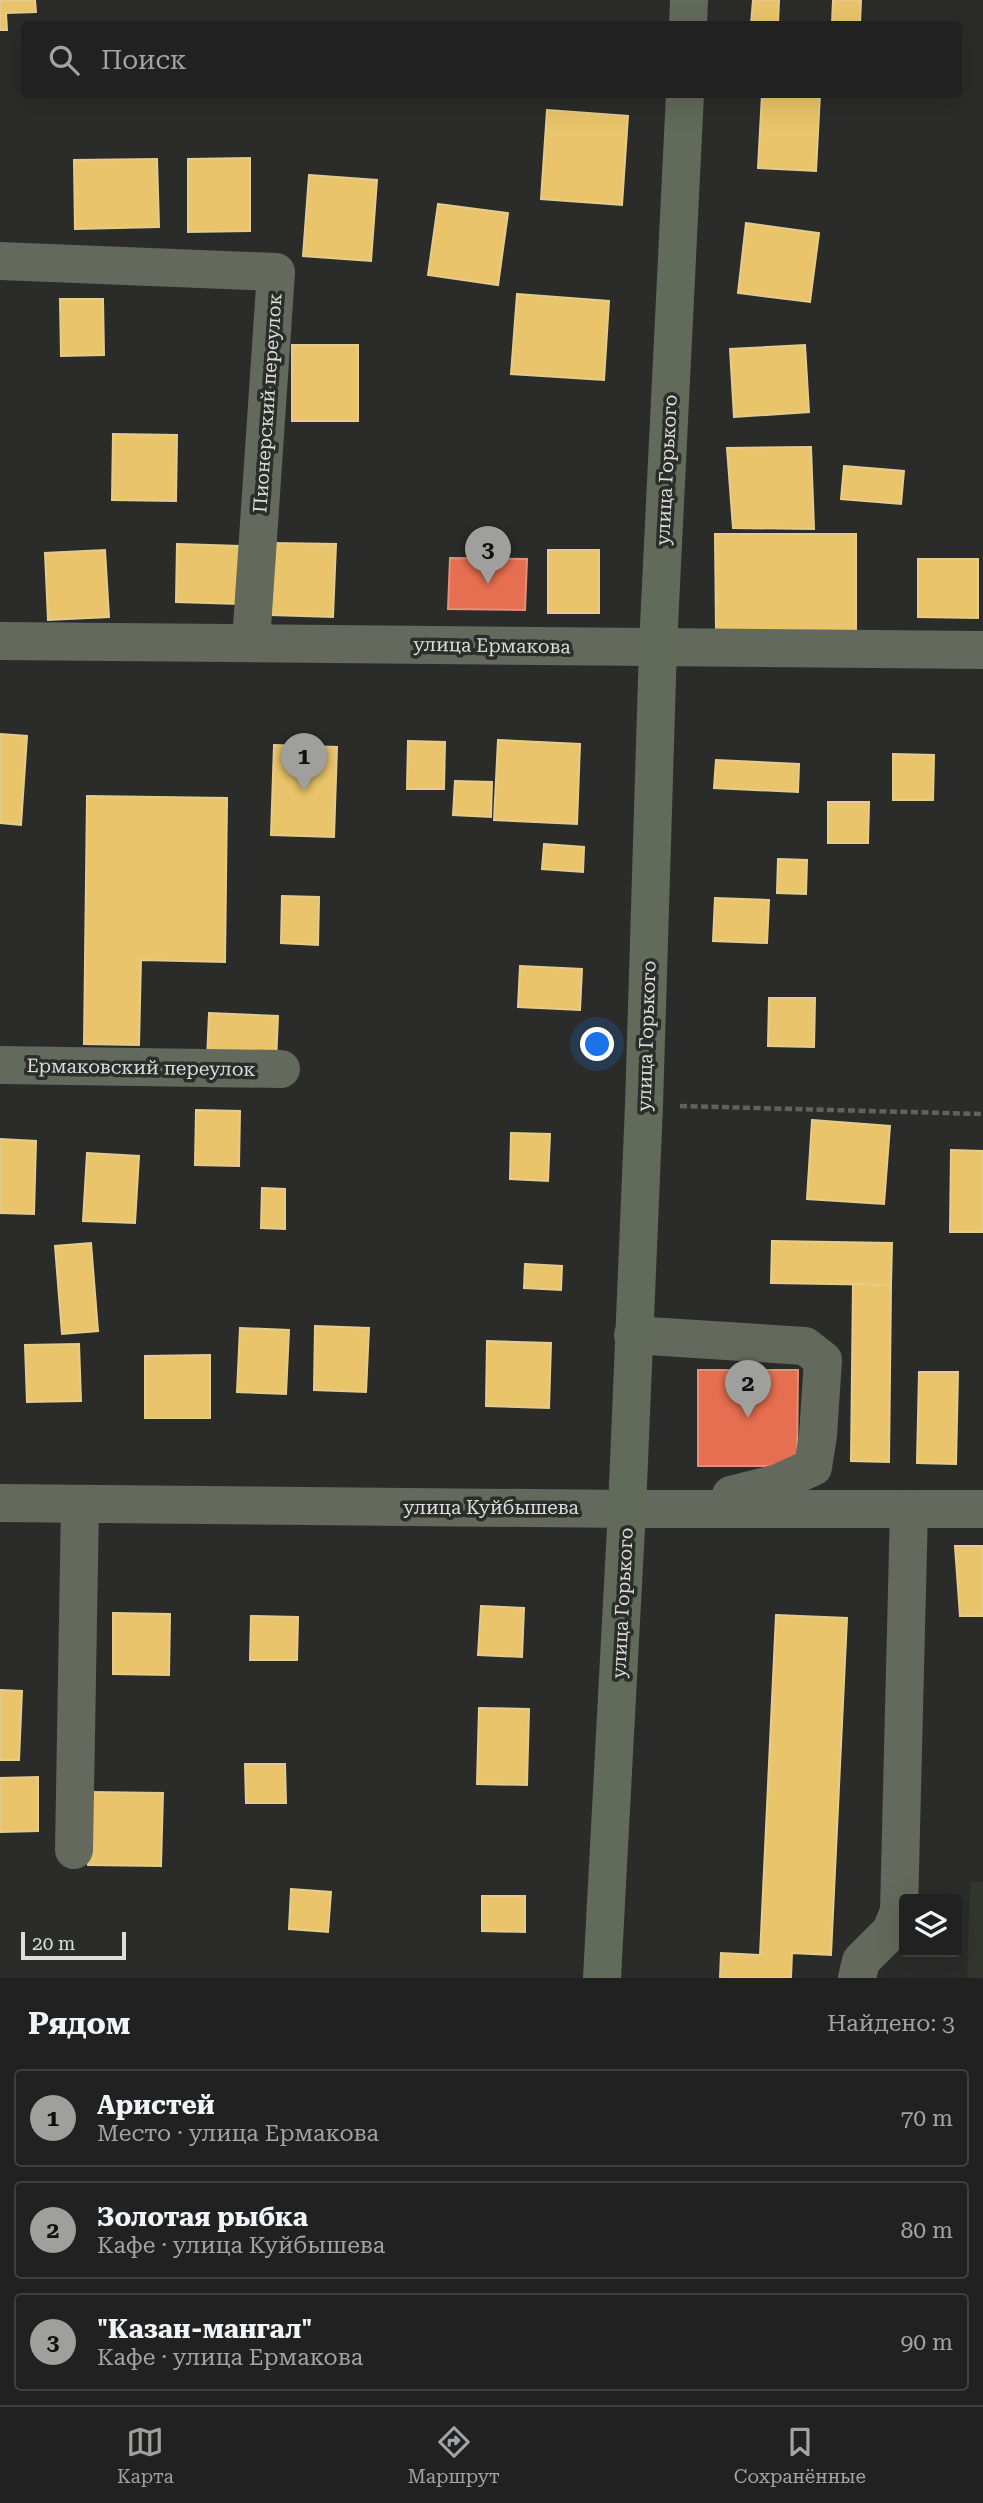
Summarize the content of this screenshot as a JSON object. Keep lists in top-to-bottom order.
{
  "streets": {
    "main road": ["улица Горького"],
    "street": [
      "Пионерский переулок",
      "улица Ермакова",
      "Ермаковский переулок",
      "улица Куйбышева"
    ]
  },
  "crossings": [
    ["Пионерский переулок", "улица Ермакова"],
    ["улица Горького", "улица Ермакова"],
    ["улица Горького", "улица Куйбышева"]
  ],
  "scale_bar": "20 m",
  "page": {
    "search": "Поиск",
    "pins": ["3", "1", "2"],
    "scale": "20 m",
    "heading": ["Рядом", "Найдено: 3"],
    "list": [
      {
        "mark": "1",
        "name": "Аристей",
        "note": "Место · улица Ермакова",
        "value": "70 m"
      },
      {
        "mark": "2",
        "name": "Золотая рыбка",
        "note": "Кафе · улица Куйбышева",
        "value": "80 m"
      },
      {
        "mark": "3",
        "name": "\"Казан-мангал\"",
        "note": "Кафе · улица Ермакова",
        "value": "90 m"
      }
    ],
    "nav": ["Карта", "Маршрут", "Сохранённые"]
  }
}
